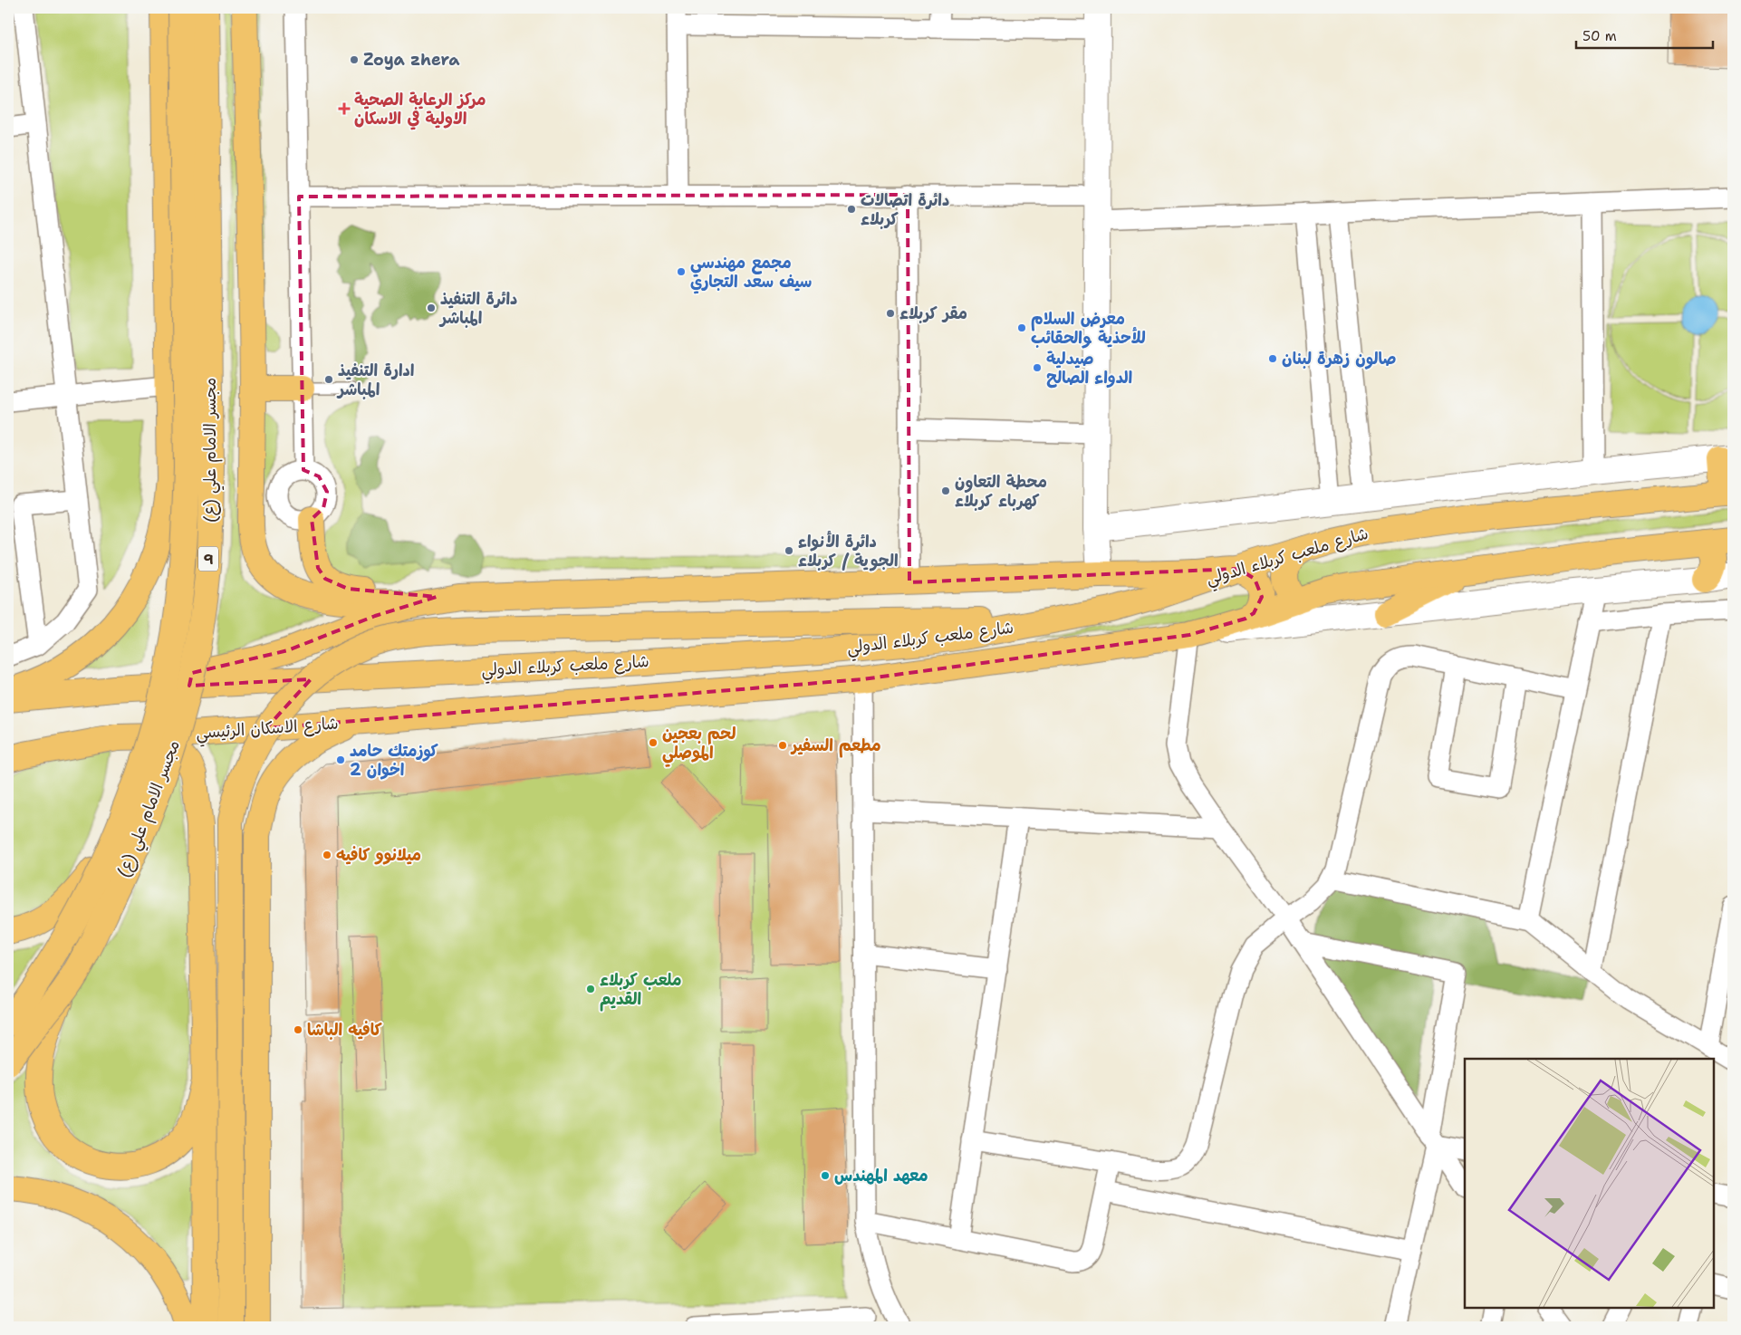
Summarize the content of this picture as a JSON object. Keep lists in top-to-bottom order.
{
  "streets": {
    "main road": [
      "مجسر الامام علي (ع)",
      "شارع ملعب كربلاء الدولي",
      "9",
      "شارع الاسكان الرئيسي"
    ]
  },
  "crossings": [
    ["شارع ملعب كربلاء الدولي", "شارع الاسكان الرئيسي"]
  ],
  "places": {
    "other": [
      "Zoya zhera",
      "دائرة اتصالات كربلاء",
      "مجمع مهندسي سيف سعد التجاري",
      "دائرة التنفيذ المباشر",
      "مقر كربلاء",
      "معرض السلام للأحذية والحقائب",
      "صالون زهرة لبنان",
      "صيدلية الدواء الصالح",
      "ادارة التنفيذ المباشر",
      "محطة التعاون كهرباء كربلاء",
      "دائرة الأنواء الجوية / كربلاء",
      "لحم بعجين الموصلي",
      "مطعم السفير",
      "كوزمتك حامد اخوان 2",
      "ميلانوو كافيه",
      "ملعب كربلاء القديم",
      "كافيه الباشا",
      "معهد المهندس"
    ],
    "health": ["مركز الرعاية الصحية الاولية في الاسكان"]
  },
  "scale_bar": "50 m"
}
